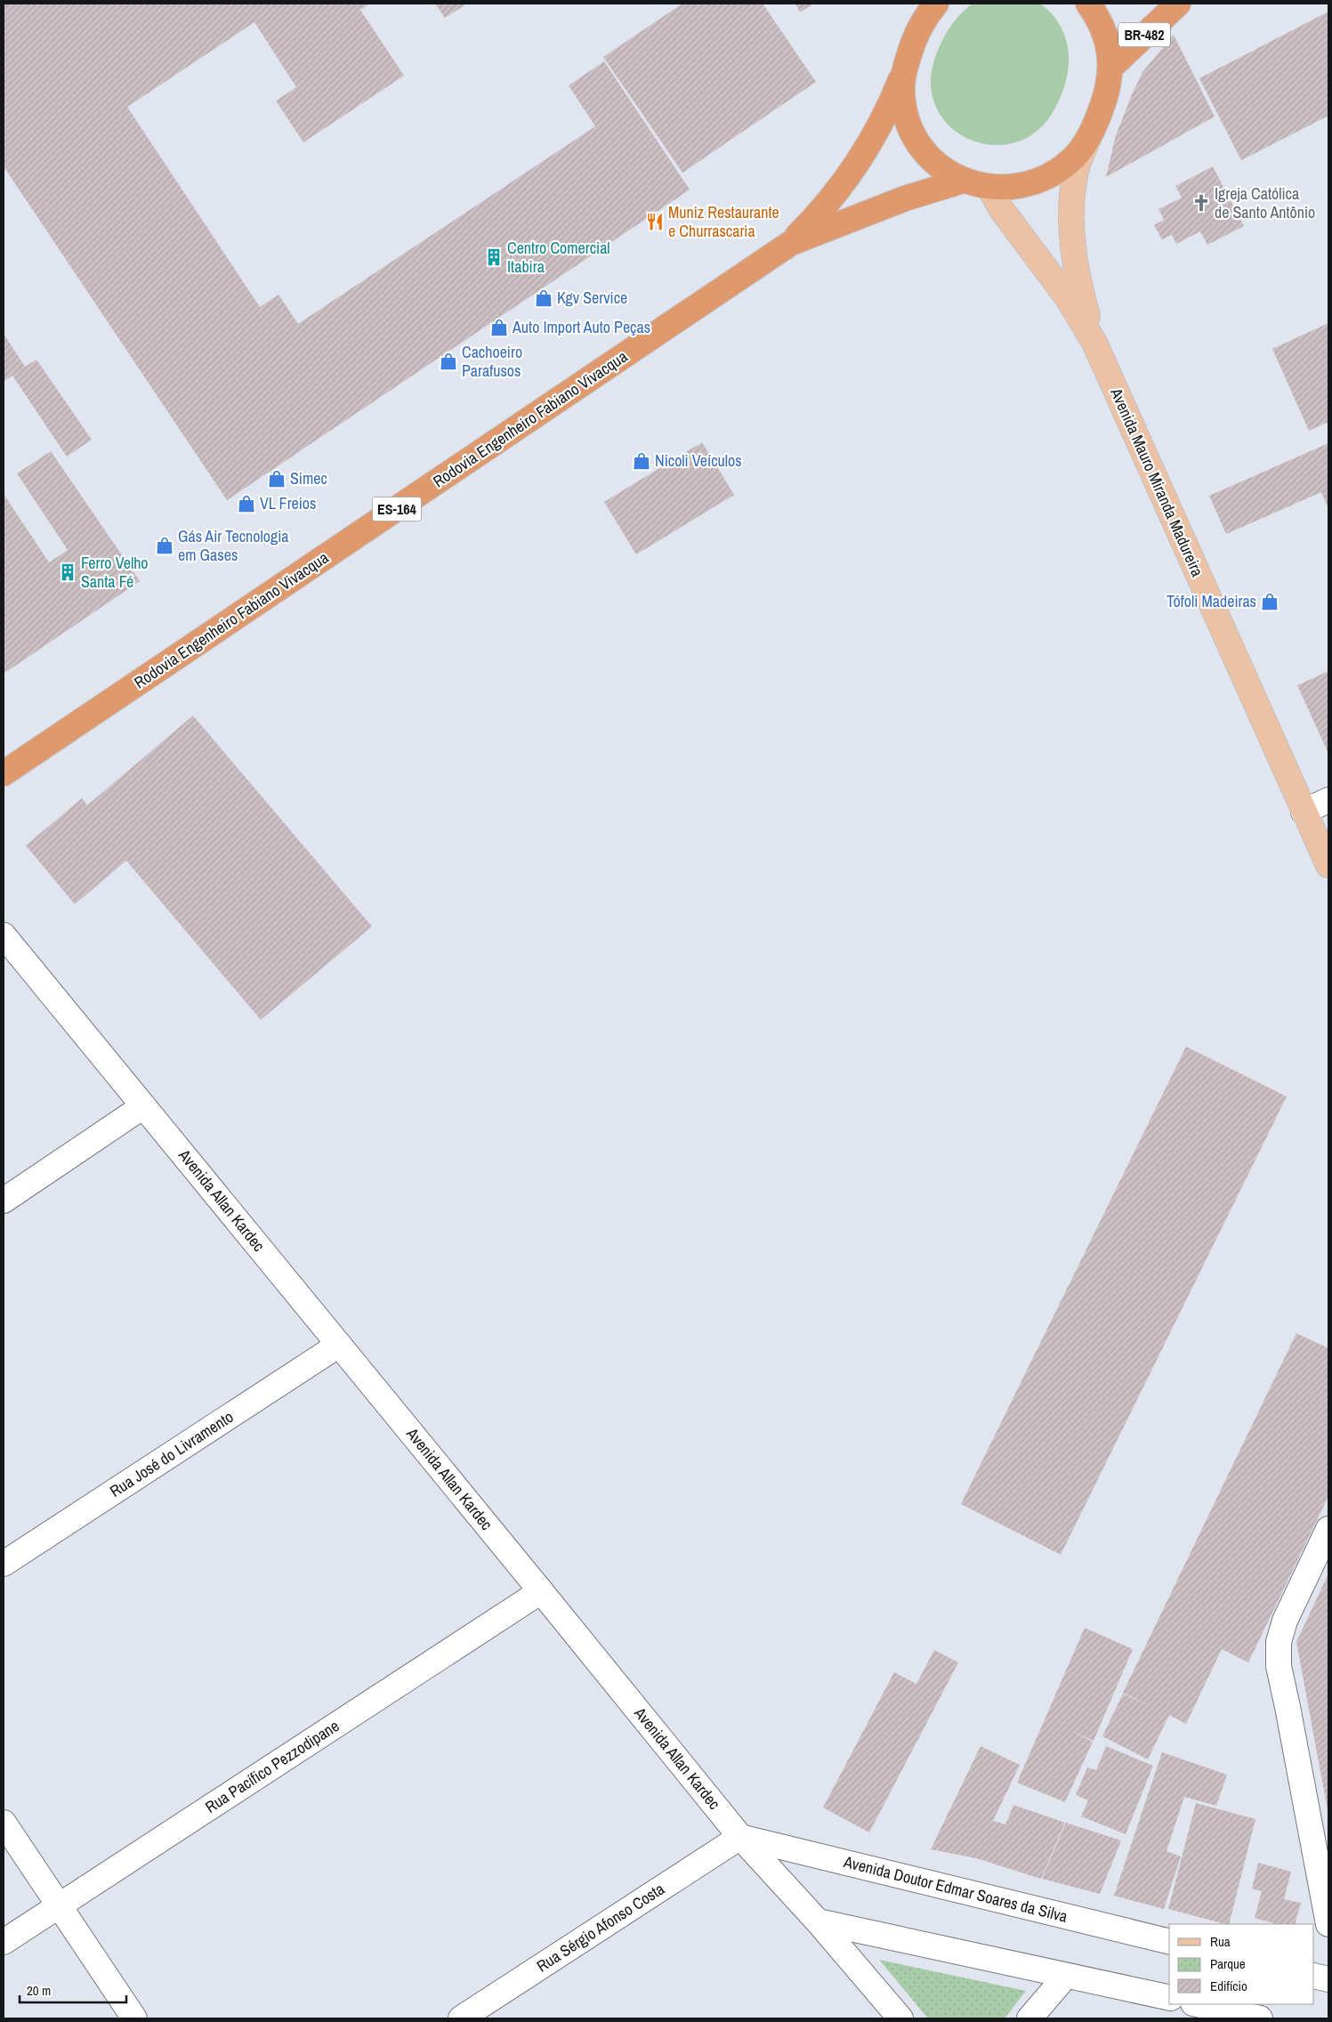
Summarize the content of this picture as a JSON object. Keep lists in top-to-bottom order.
{
  "streets": {
    "highway": ["BR-482", "Rodovia Engenheiro Fabiano Vivacqua", "ES-164"],
    "main road": ["Avenida Mauro Miranda Madureira"],
    "street": [
      "Avenida Allan Kardec",
      "Rua José do Livramento",
      "Rua Pacífico Pezzodipane",
      "Avenida Doutor Edmar Soares da Silva",
      "Rua Sérgio Afonso Costa"
    ]
  },
  "crossings": [
    ["Avenida Allan Kardec", "Rua José do Livramento"],
    ["Avenida Allan Kardec", "Rua Pacífico Pezzodipane"],
    ["Avenida Allan Kardec", "Avenida Doutor Edmar Soares da Silva"],
    ["Avenida Allan Kardec", "Rua Sérgio Afonso Costa"],
    ["Avenida Doutor Edmar Soares da Silva", "Rua Sérgio Afonso Costa"]
  ],
  "places": {
    "church": ["Igreja Católica de Santo Antônio"],
    "restaurant": ["Muniz Restaurante e Churrascaria"],
    "building": ["Centro Comercial Itabira", "Ferro Velho Santa Fé"],
    "shop": [
      "Kgv Service",
      "Auto Import Auto Peças",
      "Cachoeiro Parafusos",
      "Nicoli Veículos",
      "Simec",
      "VL Freios",
      "Gás Air Tecnologia em Gases",
      "Tófoli Madeiras"
    ]
  },
  "legend": ["Rua", "Parque", "Edifício"],
  "scale_bar": "20 m"
}
